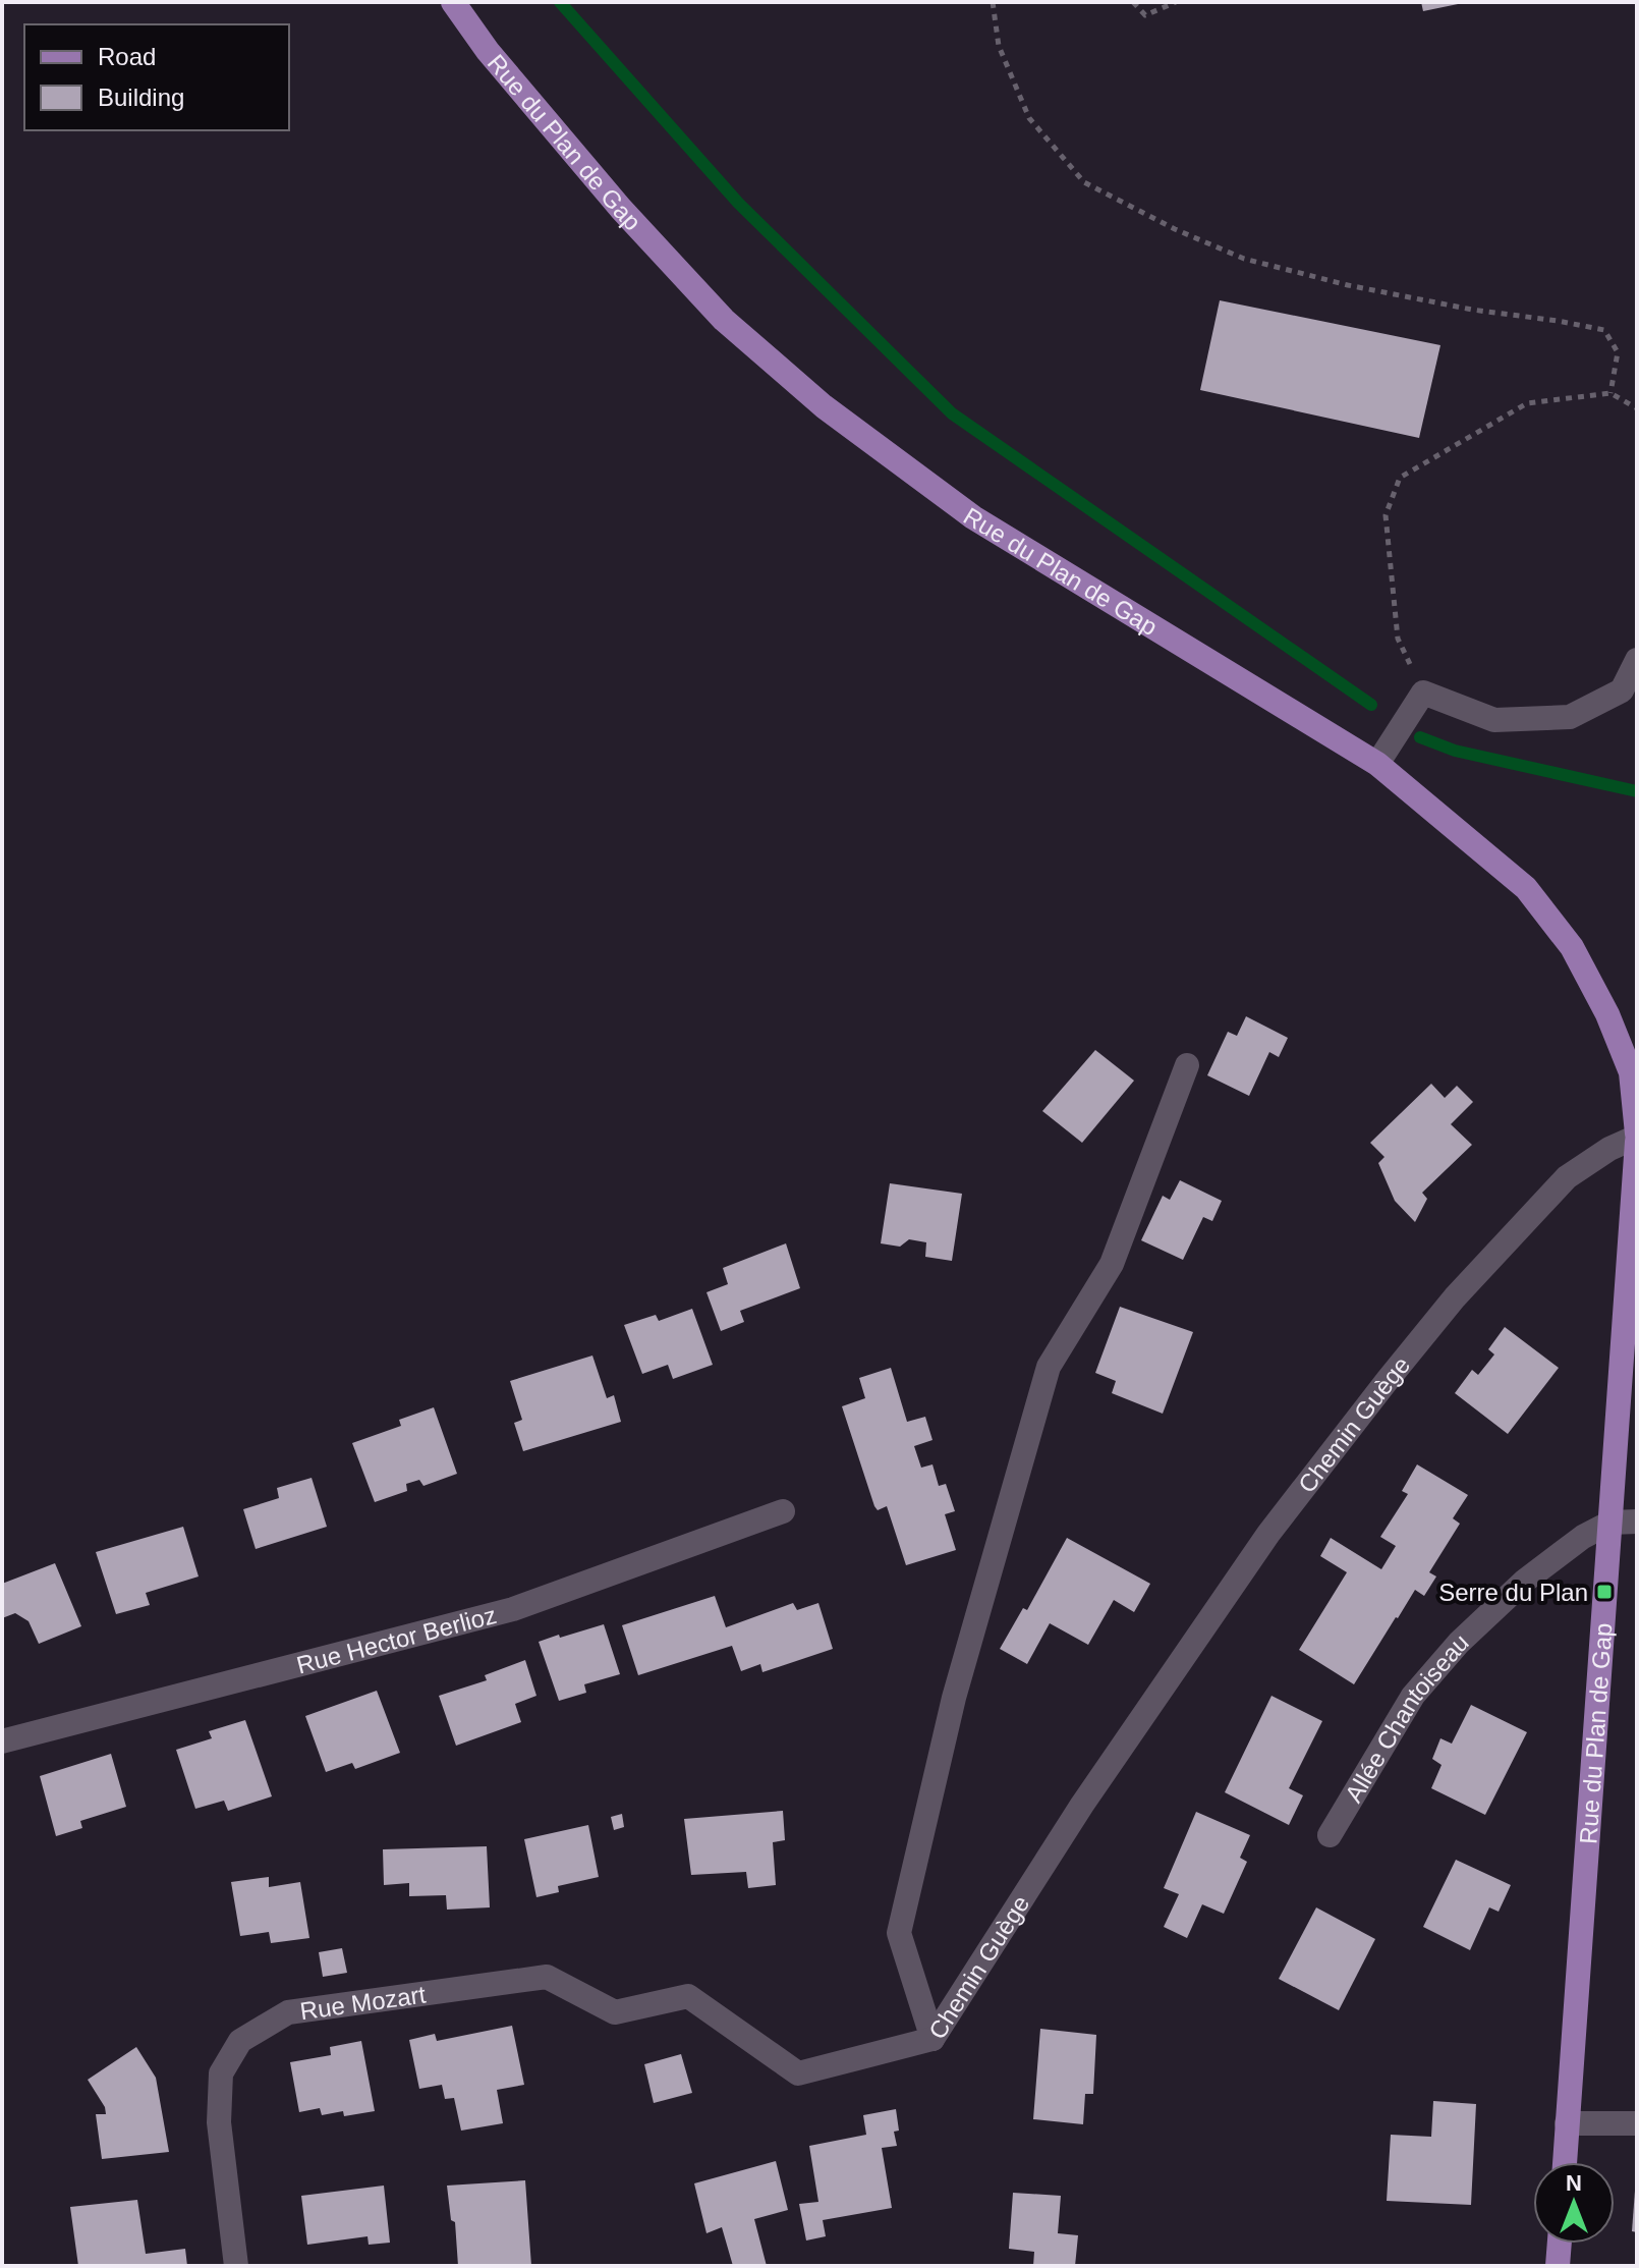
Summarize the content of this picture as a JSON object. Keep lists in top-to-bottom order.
{
  "streets": {
    "main road": ["Rue du Plan de Gap"],
    "street": [
      "Chemin Guège",
      "Rue Hector Berlioz",
      "Allée Chantoiseau",
      "Rue Mozart"
    ]
  },
  "crossings": [
    ["Rue du Plan de Gap", "Chemin Guège"],
    ["Rue du Plan de Gap", "Allée Chantoiseau"],
    ["Chemin Guège", "Rue Mozart"]
  ],
  "places": {
    "transit": ["Serre du Plan"]
  },
  "legend": ["Road", "Building"],
  "north": "top"
}
